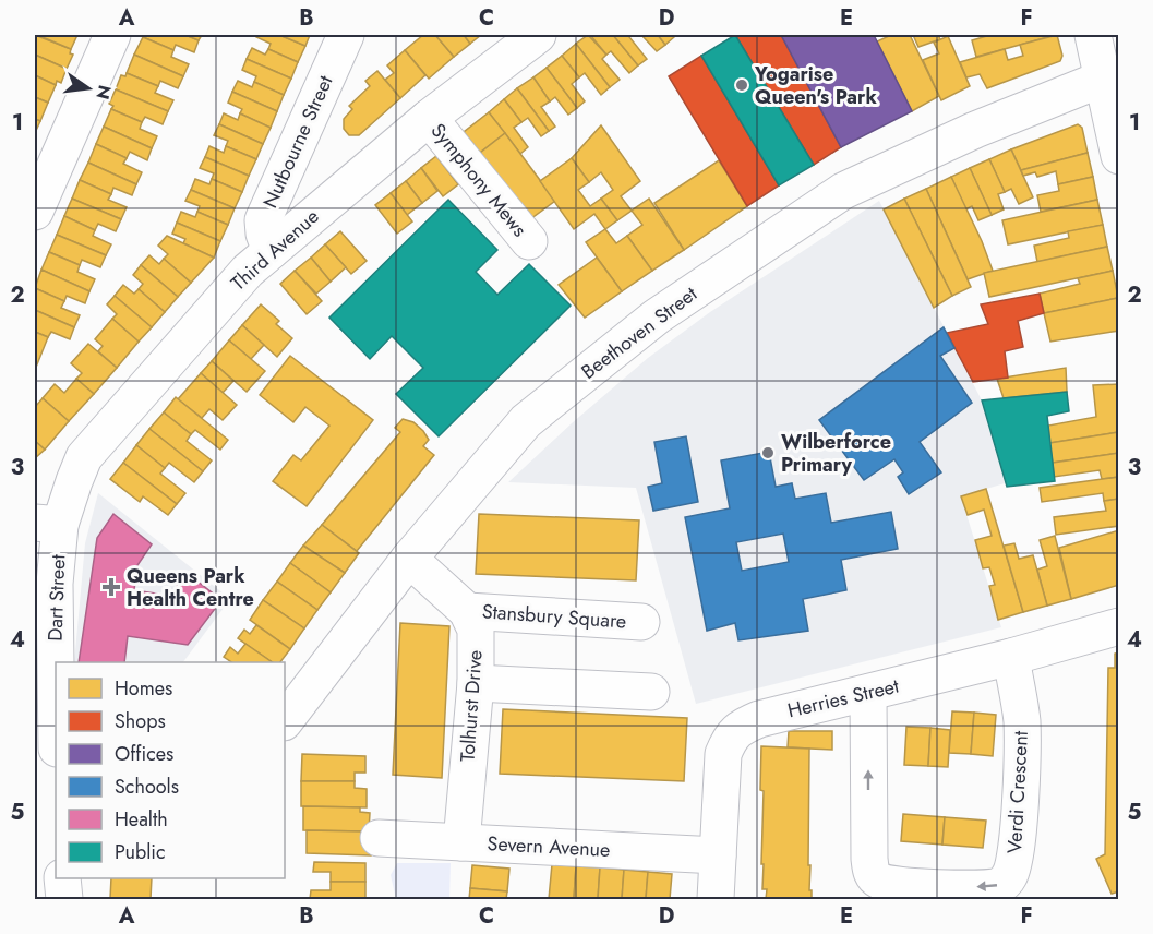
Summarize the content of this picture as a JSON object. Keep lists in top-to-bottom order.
{
  "streets": {
    "street": [
      "Nutbourne Street",
      "Symphony Mews",
      "Third Avenue",
      "Beethoven Street",
      "Dart Street",
      "Stansbury Square",
      "Herries Street",
      "Tolhurst Drive",
      "Verdi Crescent",
      "Severn Avenue"
    ]
  },
  "crossings": [
    ["Nutbourne Street", "Third Avenue"],
    ["Symphony Mews", "Third Avenue"],
    ["Third Avenue", "Dart Street"],
    ["Stansbury Square", "Tolhurst Drive"],
    ["Herries Street", "Verdi Crescent"],
    ["Herries Street", "Severn Avenue"],
    ["Tolhurst Drive", "Severn Avenue"]
  ],
  "places": {
    "other": ["Yogarise Queen's Park", "Wilberforce Primary"],
    "health": ["Queens Park Health Centre"]
  },
  "legend": [
    "Homes",
    "Shops",
    "Offices",
    "Schools",
    "Health",
    "Public"
  ],
  "north": "right",
  "grid": {
    "columns": [
      "A",
      "B",
      "C",
      "D",
      "E",
      "F"
    ],
    "rows": [
      "1",
      "2",
      "3",
      "4",
      "5"
    ]
  }
}
